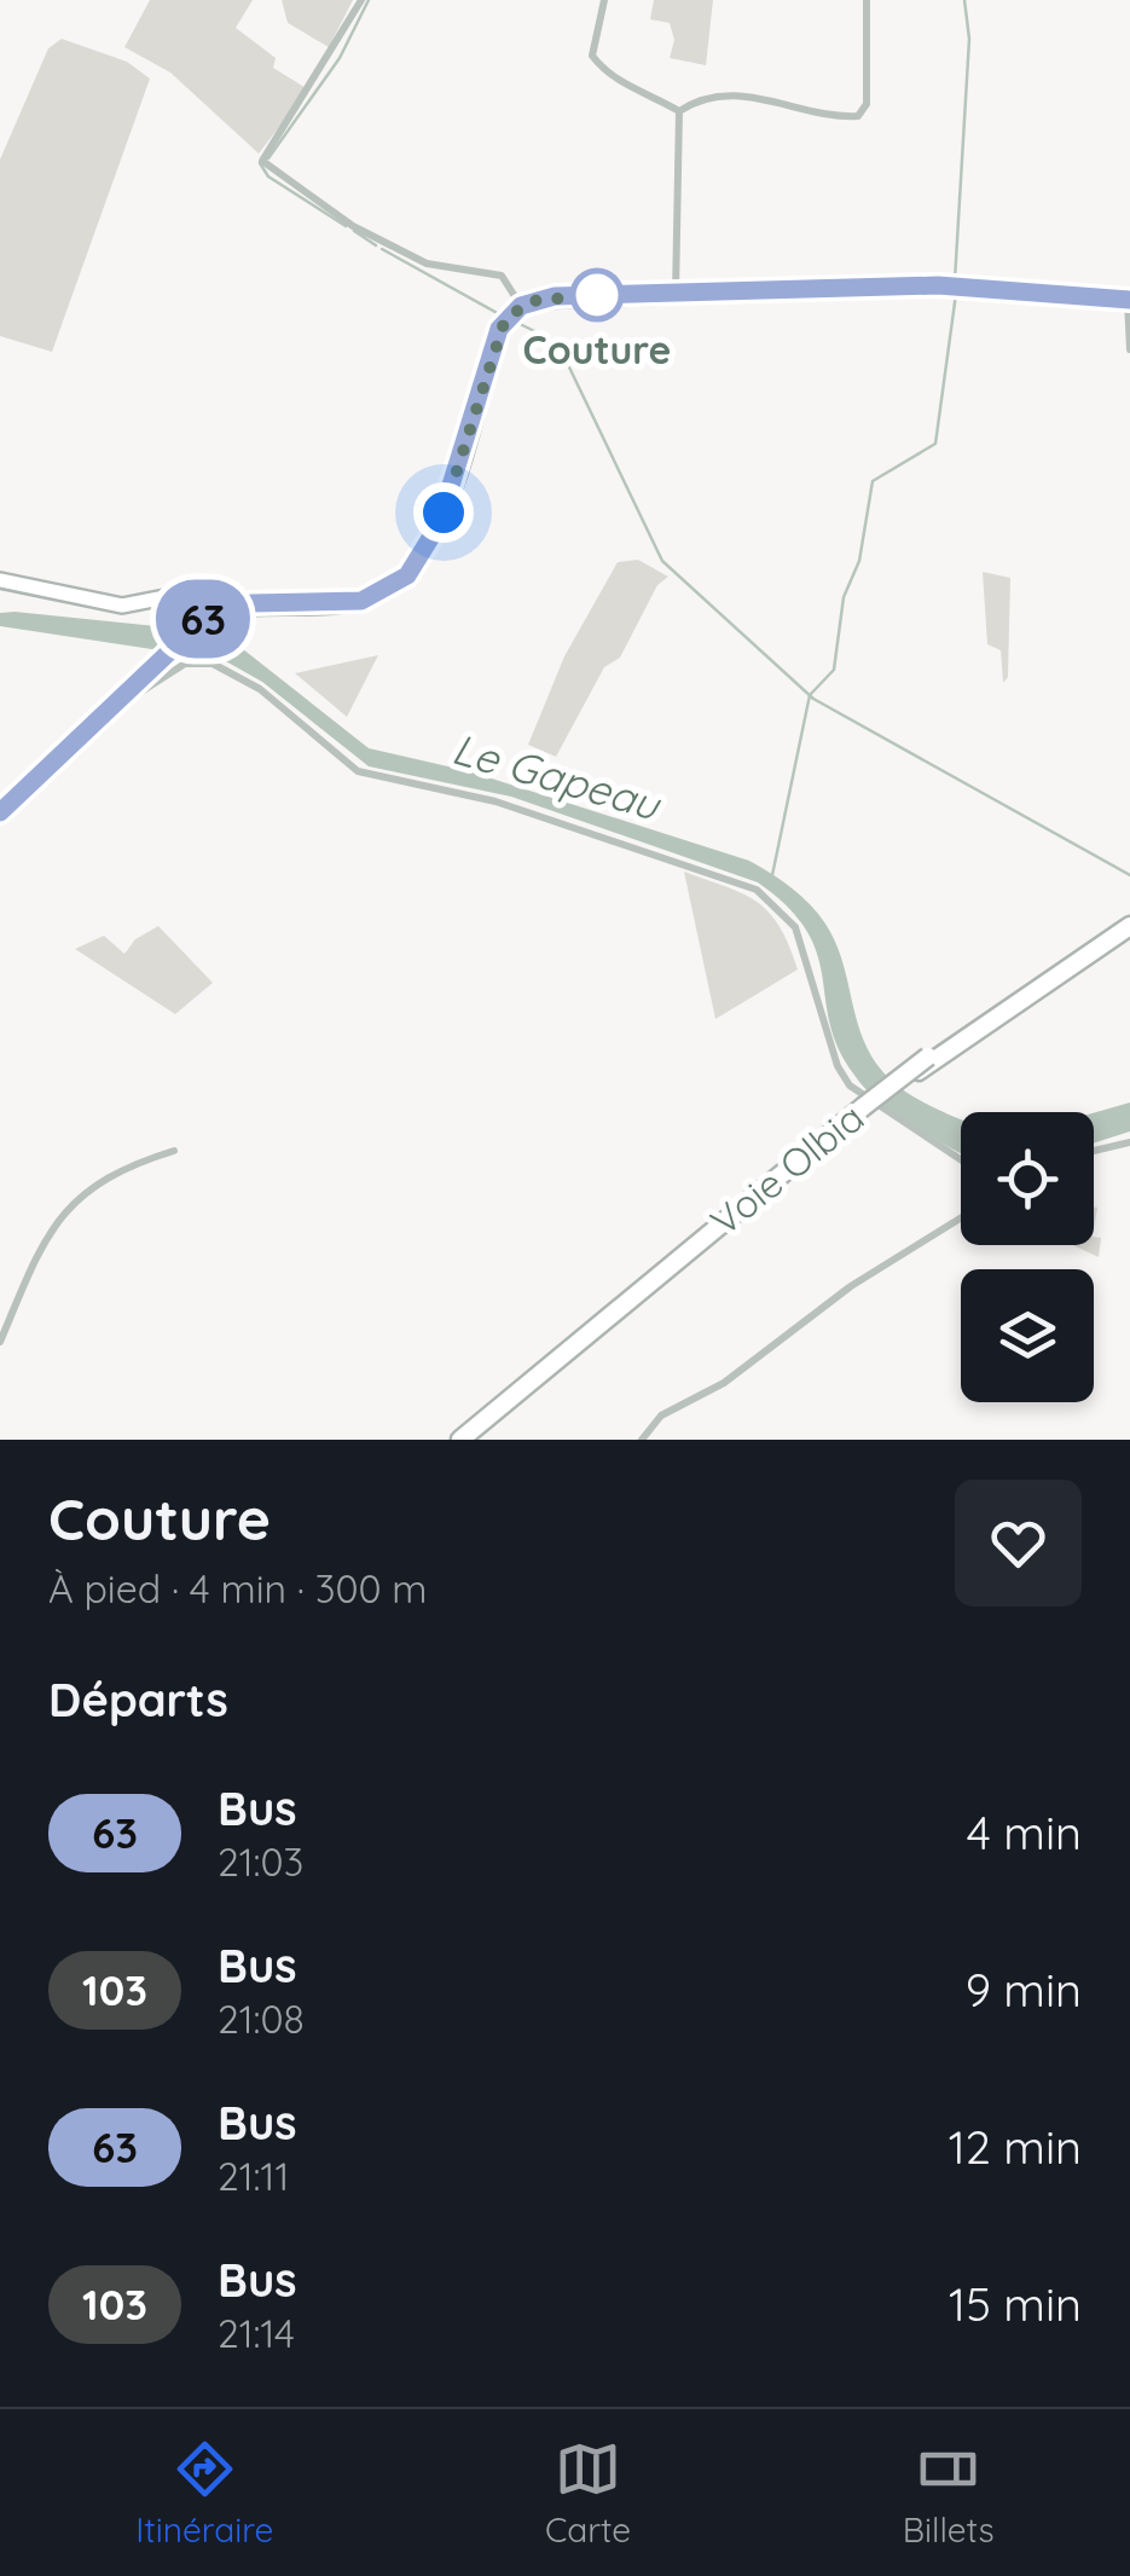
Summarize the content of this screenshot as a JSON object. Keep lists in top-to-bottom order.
{
  "streets": {
    "highway": ["Voie Olbia"]
  },
  "water": ["Le Gapeau"],
  "places": ["Couture"],
  "lines": ["bus line 63"],
  "page": {
    "on_map": "63",
    "heading": [
      ["Couture", "À pied · 4 min · 300 m"],
      "Départs"
    ],
    "list": [
      {
        "mark": "63",
        "name": "Bus",
        "note": "21:03",
        "value": "4 min"
      },
      {
        "mark": "103",
        "name": "Bus",
        "note": "21:08",
        "value": "9 min"
      },
      {
        "mark": "63",
        "name": "Bus",
        "note": "21:11",
        "value": "12 min"
      },
      {
        "mark": "103",
        "name": "Bus",
        "note": "21:14",
        "value": "15 min"
      }
    ],
    "tabs": ["Itinéraire", "Carte", "Billets"]
  }
}
